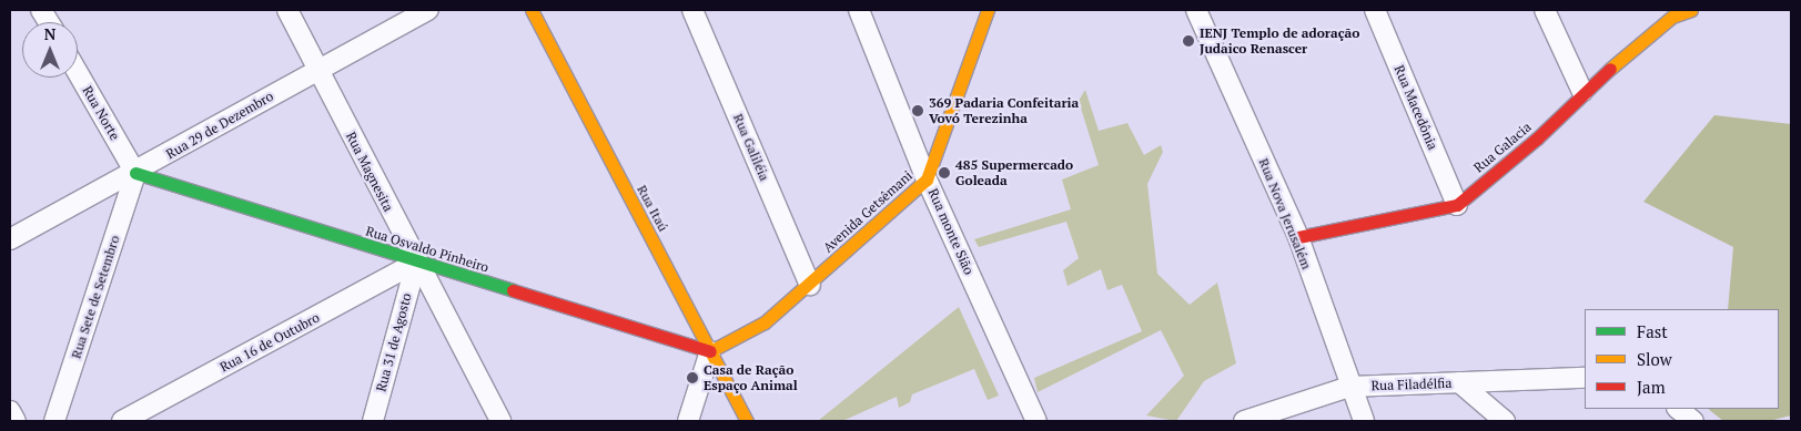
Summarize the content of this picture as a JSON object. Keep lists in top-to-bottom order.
{
  "streets": {
    "street": [
      "Rua Macedônia",
      "Rua Norte",
      "Rua 29 de Dezembro",
      "Rua Galiléia",
      "Rua Galacia",
      "Rua Magnesita",
      "Rua Itaú",
      "Avenida Getsêmani",
      "Rua Nova Jerusalém",
      "Rua monte Sião",
      "Rua Osvaldo Pinheiro",
      "Rua Sete de Setembro",
      "Rua 16 de Outubro",
      "Rua 31 de Agosto",
      "Rua Filadélfia"
    ]
  },
  "crossings": [
    ["Rua Macedônia", "Rua Galacia"],
    ["Rua Norte", "Rua 29 de Dezembro"],
    ["Rua Norte", "Rua Osvaldo Pinheiro"],
    ["Rua Norte", "Rua Sete de Setembro"],
    ["Rua 29 de Dezembro", "Rua Magnesita"],
    ["Rua 29 de Dezembro", "Rua Osvaldo Pinheiro"],
    ["Rua 29 de Dezembro", "Rua Sete de Setembro"],
    ["Rua Galiléia", "Avenida Getsêmani"],
    ["Rua Galacia", "Rua Nova Jerusalém"],
    ["Rua Magnesita", "Rua Osvaldo Pinheiro"],
    ["Rua Magnesita", "Rua 16 de Outubro"],
    ["Rua Magnesita", "Rua 31 de Agosto"],
    ["Rua Itaú", "Avenida Getsêmani"],
    ["Rua Itaú", "Rua Osvaldo Pinheiro"],
    ["Avenida Getsêmani", "Rua monte Sião"],
    ["Avenida Getsêmani", "Rua Osvaldo Pinheiro"],
    ["Rua Nova Jerusalém", "Rua Filadélfia"],
    ["Rua Osvaldo Pinheiro", "Rua Sete de Setembro"],
    ["Rua Osvaldo Pinheiro", "Rua 16 de Outubro"],
    ["Rua Osvaldo Pinheiro", "Rua 31 de Agosto"],
    ["Rua 16 de Outubro", "Rua 31 de Agosto"]
  ],
  "places": [
    "IENJ Templo de adoração Judaico Renascer",
    "369 Padaria Confeitaria Vovó Terezinha",
    "485 Supermercado Goleada",
    "Casa de Ração Espaço Animal"
  ],
  "legend": ["Fast", "Slow", "Jam"],
  "north": "top"
}
